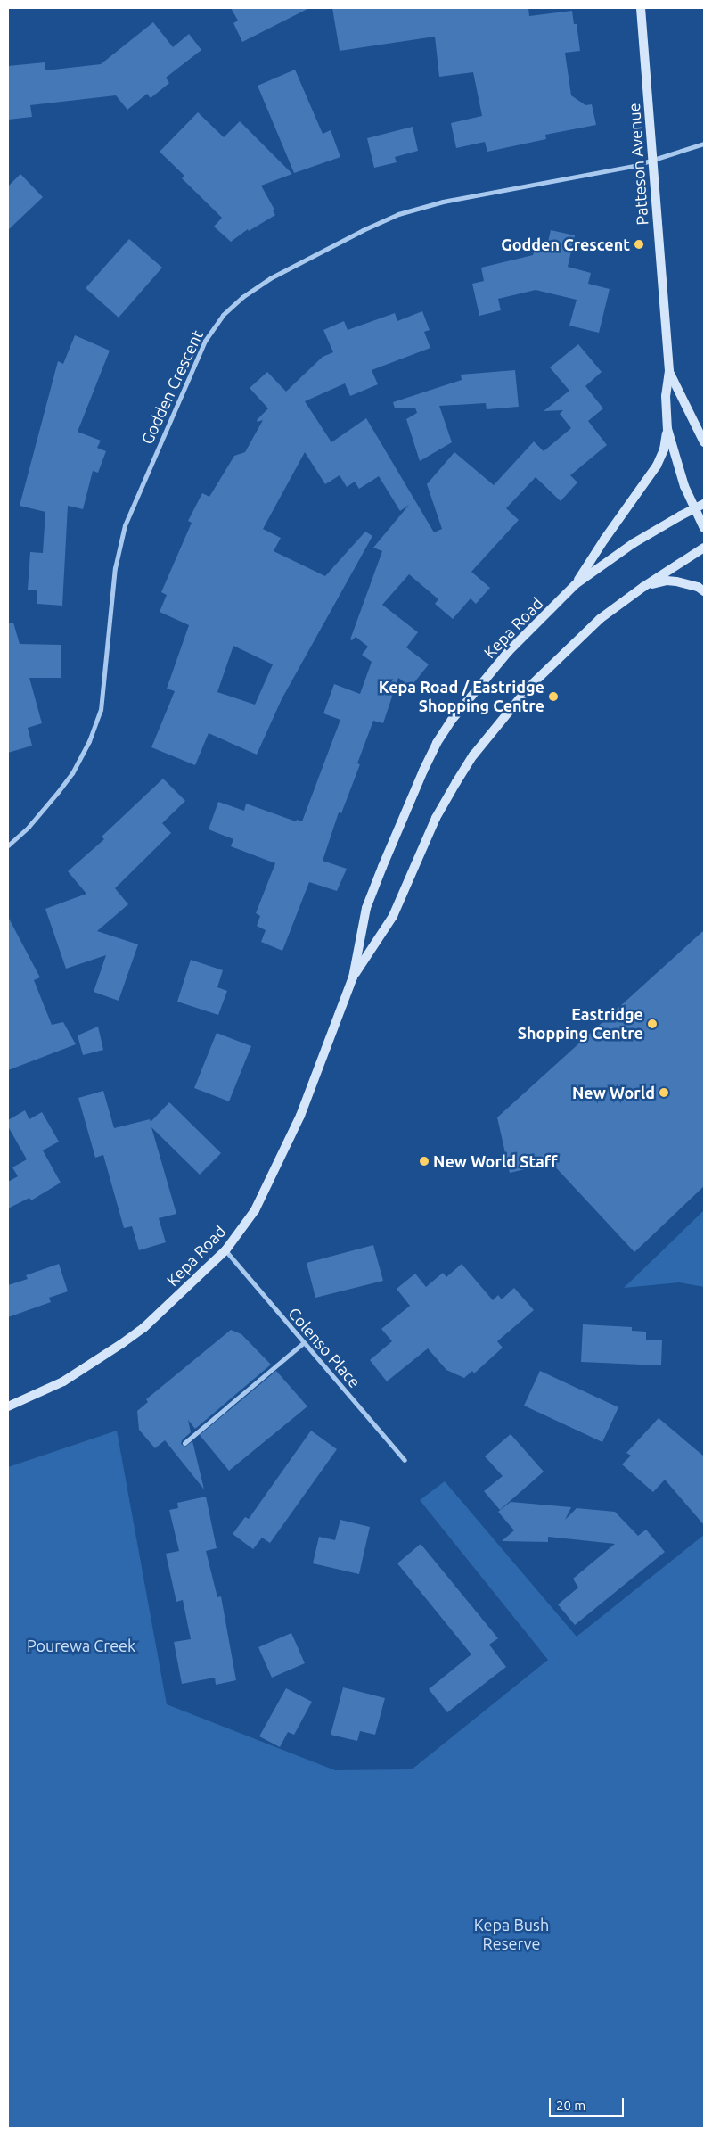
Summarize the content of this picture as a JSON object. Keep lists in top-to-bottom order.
{
  "streets": {
    "main road": ["Patteson Avenue", "Kepa Road"],
    "street": ["Godden Crescent", "Colenso Place"]
  },
  "crossings": [
    ["Patteson Avenue", "Godden Crescent"],
    ["Patteson Avenue", "Kepa Road"],
    ["Kepa Road", "Colenso Place"]
  ],
  "parks": ["Pourewa Creek", "Kepa Bush Reserve"],
  "places": [
    "Godden Crescent",
    "Kepa Road / Eastridge Shopping Centre",
    "Eastridge Shopping Centre",
    "New World",
    "New World Staff"
  ],
  "scale_bar": "20 m"
}
